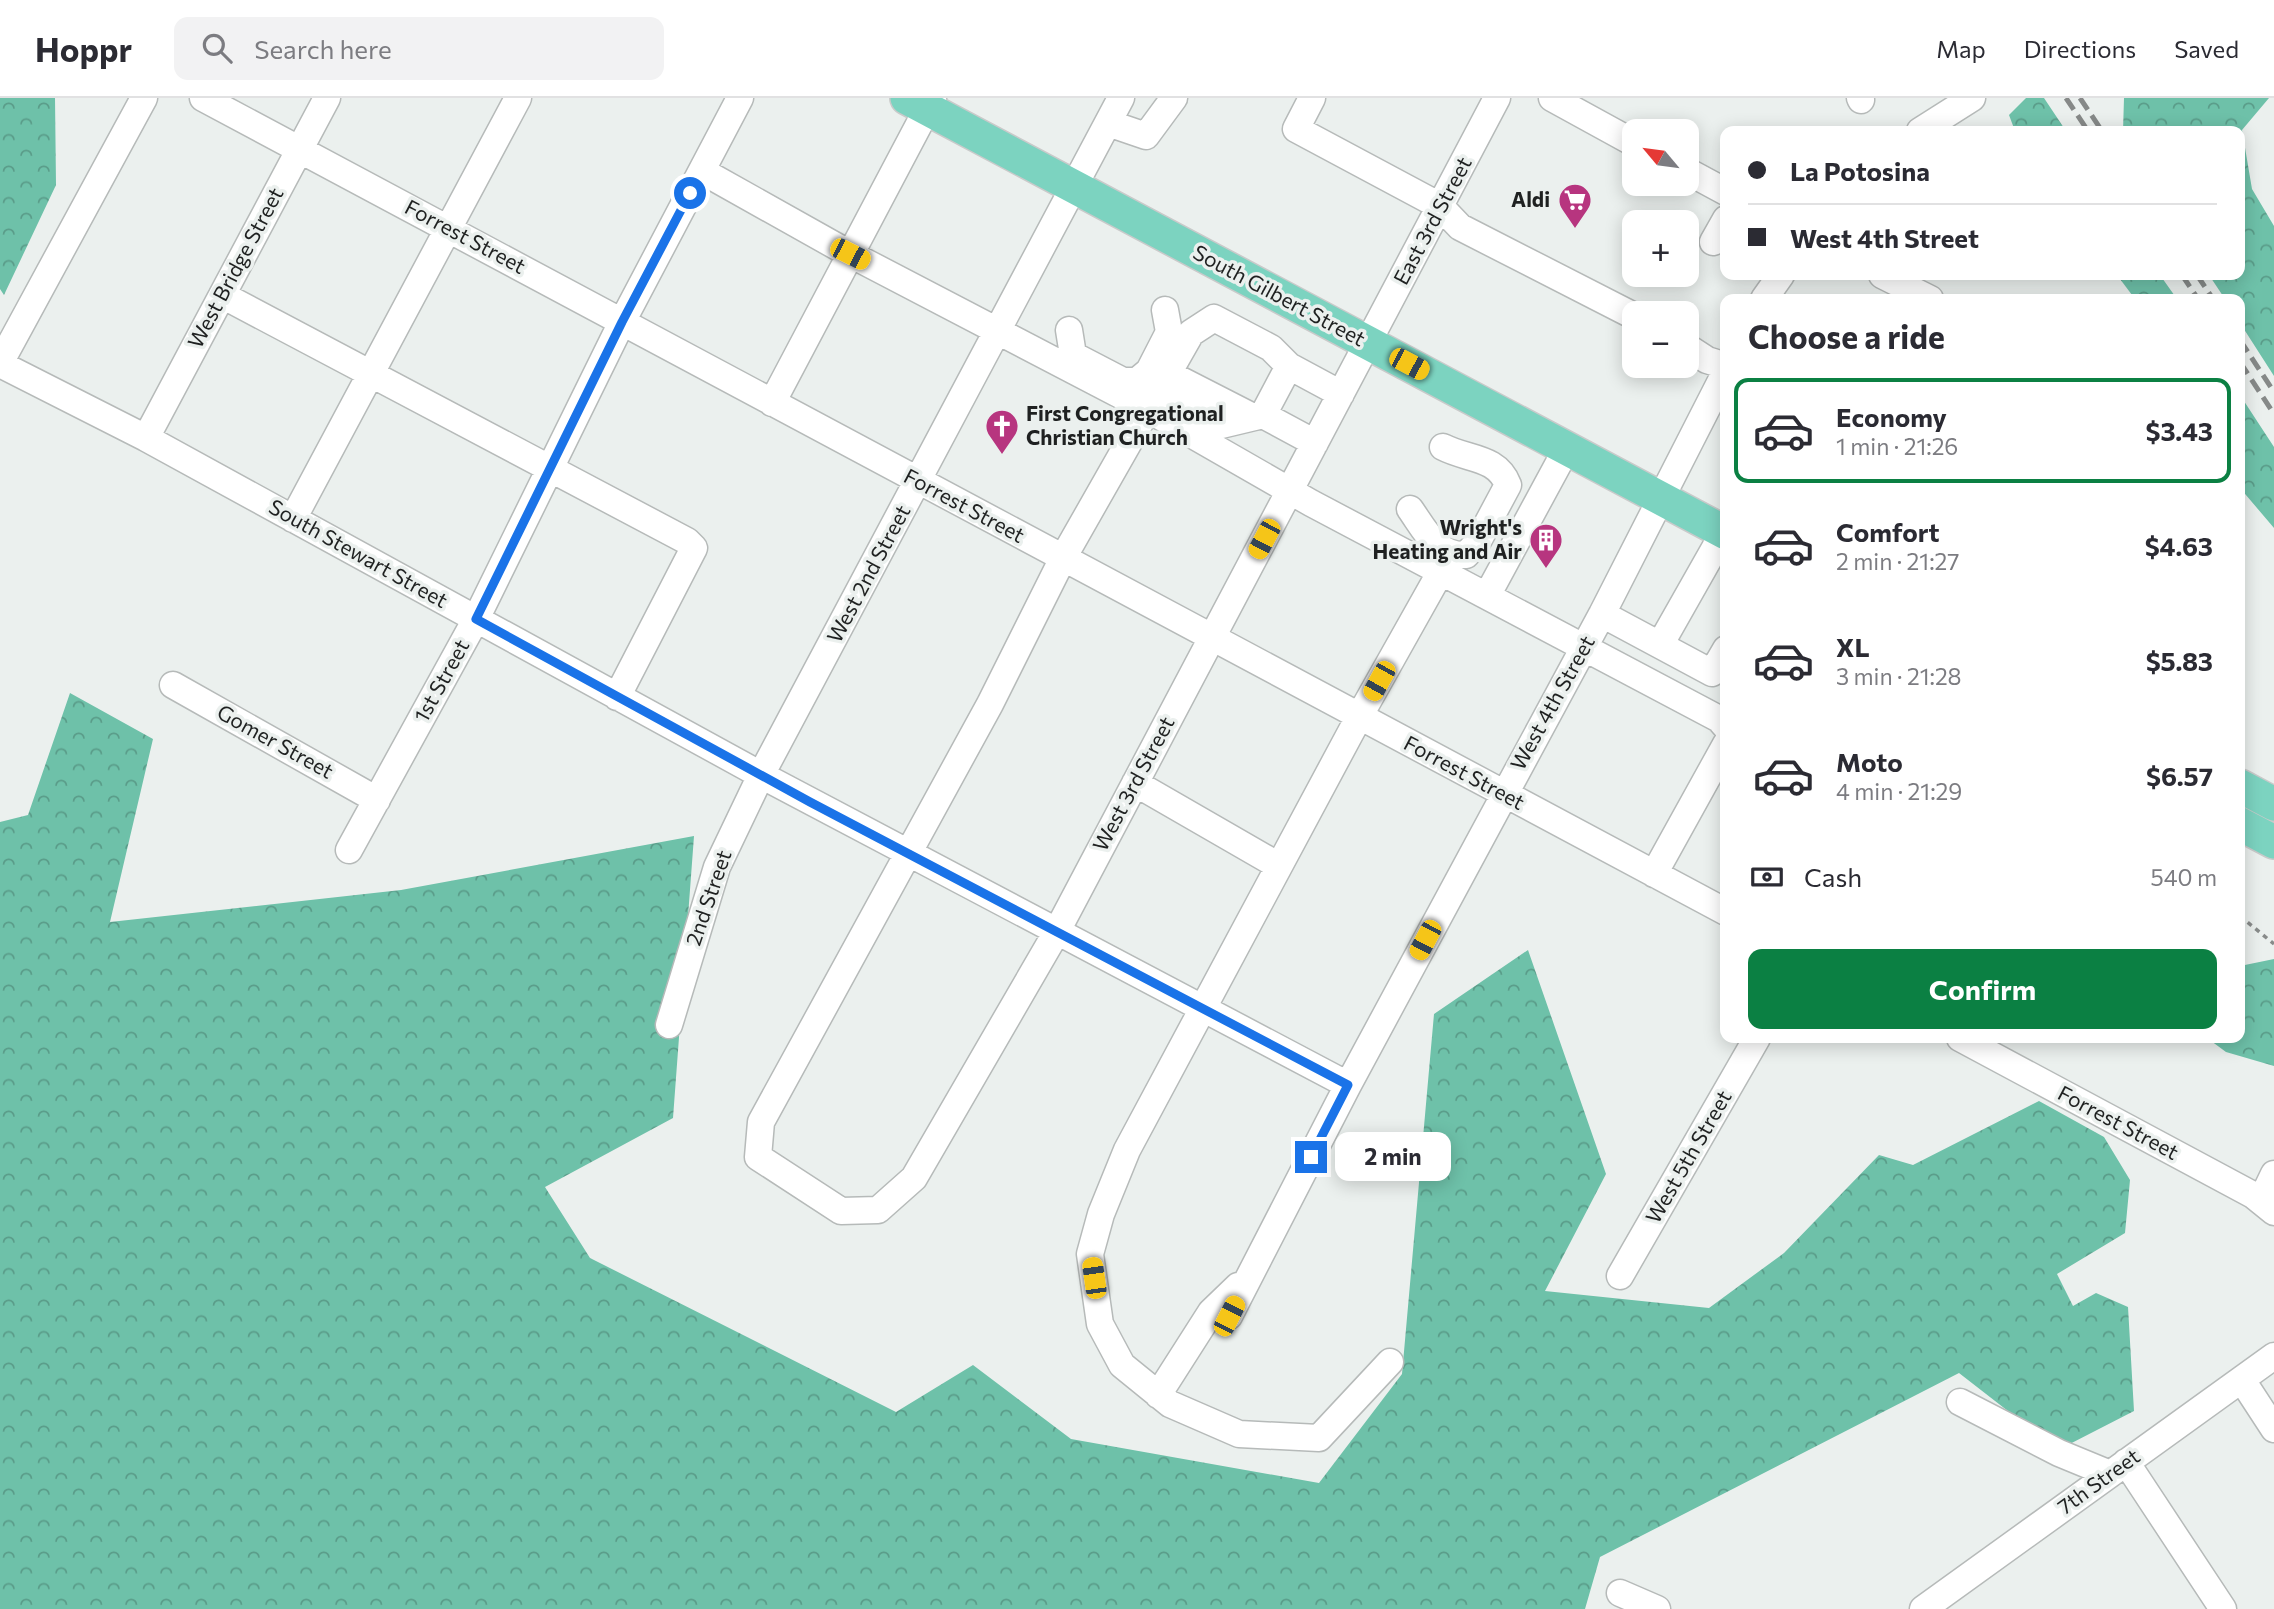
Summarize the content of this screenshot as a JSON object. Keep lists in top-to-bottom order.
{
  "streets": {
    "main road": ["South Gilbert Street"],
    "street": [
      "East 3rd Street",
      "Forrest Street",
      "West Bridge Street",
      "South Stewart Street",
      "West 2nd Street",
      "1st Street",
      "West 4th Street",
      "Gomer Street",
      "West 3rd Street",
      "2nd Street",
      "West 5th Street",
      "7th Street"
    ]
  },
  "crossings": [
    ["East 3rd Street", "South Gilbert Street"],
    ["East 3rd Street", "West 3rd Street"],
    ["Forrest Street", "West Bridge Street"],
    ["Forrest Street", "West 2nd Street"],
    ["Forrest Street", "1st Street"],
    ["Forrest Street", "West 4th Street"],
    ["Forrest Street", "West 3rd Street"],
    ["West Bridge Street", "South Stewart Street"],
    ["South Gilbert Street", "West 2nd Street"],
    ["South Gilbert Street", "West 4th Street"],
    ["South Gilbert Street", "West 3rd Street"],
    ["South Stewart Street", "West 2nd Street"],
    ["South Stewart Street", "1st Street"],
    ["South Stewart Street", "West 4th Street"],
    ["South Stewart Street", "West 3rd Street"],
    ["South Stewart Street", "2nd Street"],
    ["West 2nd Street", "2nd Street"],
    ["1st Street", "Gomer Street"]
  ],
  "places": {
    "supermarket": ["Aldi"],
    "church": ["First Congregational Christian Church"],
    "building": ["Wright's Heating and Air"]
  },
  "north": "top left",
  "page": {
    "header": "Hoppr",
    "search": "Search here",
    "nav": ["Map", "Directions", "Saved"],
    "map_buttons": ["+", "−"],
    "banner": ["La Potosina", "West 4th Street"],
    "heading": "Choose a ride",
    "list": [
      {
        "name": "Economy",
        "note": "1 min · 21:26",
        "value": "$3.43"
      },
      {
        "name": "Comfort",
        "note": "2 min · 21:27",
        "value": "$4.63"
      },
      {
        "name": "XL",
        "note": "3 min · 21:28",
        "value": "$5.83"
      },
      {
        "name": "Moto",
        "note": "4 min · 21:29",
        "value": "$6.57"
      }
    ],
    "pay": ["Cash", "540 m"],
    "buttons": "Confirm",
    "bubble": "2 min"
  }
}
